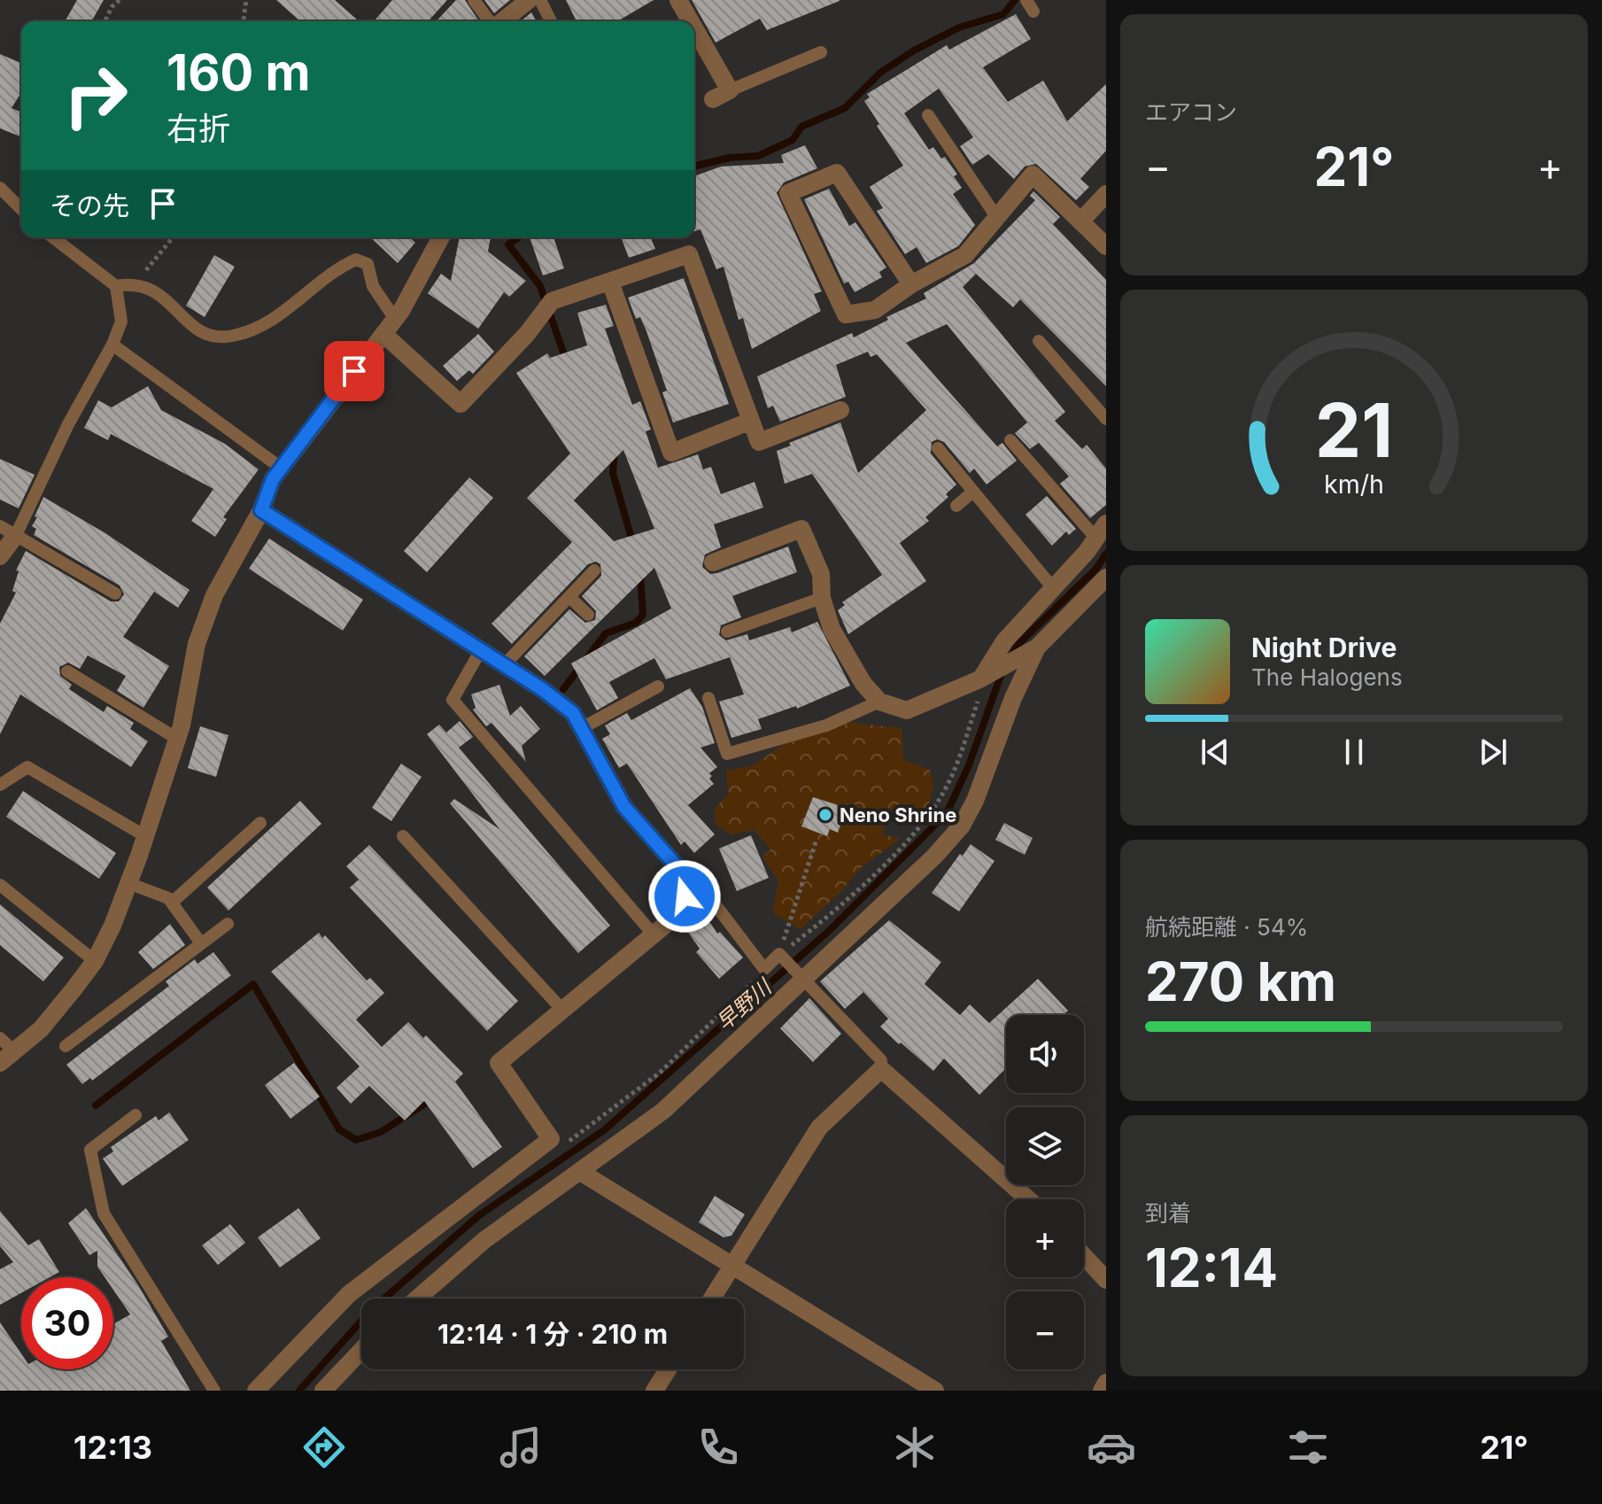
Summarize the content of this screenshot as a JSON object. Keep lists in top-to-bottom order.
{
  "water": ["早野川"],
  "places": ["Neno Shrine"],
  "page": {
    "tile": [
      "エアコン",
      ["航続距離 · 54%", "270 km"],
      ["到着", "12:14"]
    ],
    "turn": ["160 m", "右折"],
    "heat": ["−", "21°", "+"],
    "then": "その先",
    "song": ["Night Drive", "The Halogens"],
    "map_buttons": ["+", "−"],
    "limit": "30",
    "trip": "12:14 · 1 分 · 210 m",
    "tabs": ["12:13", "21°"],
    "gauge": ["21", "km/h"]
  }
}
